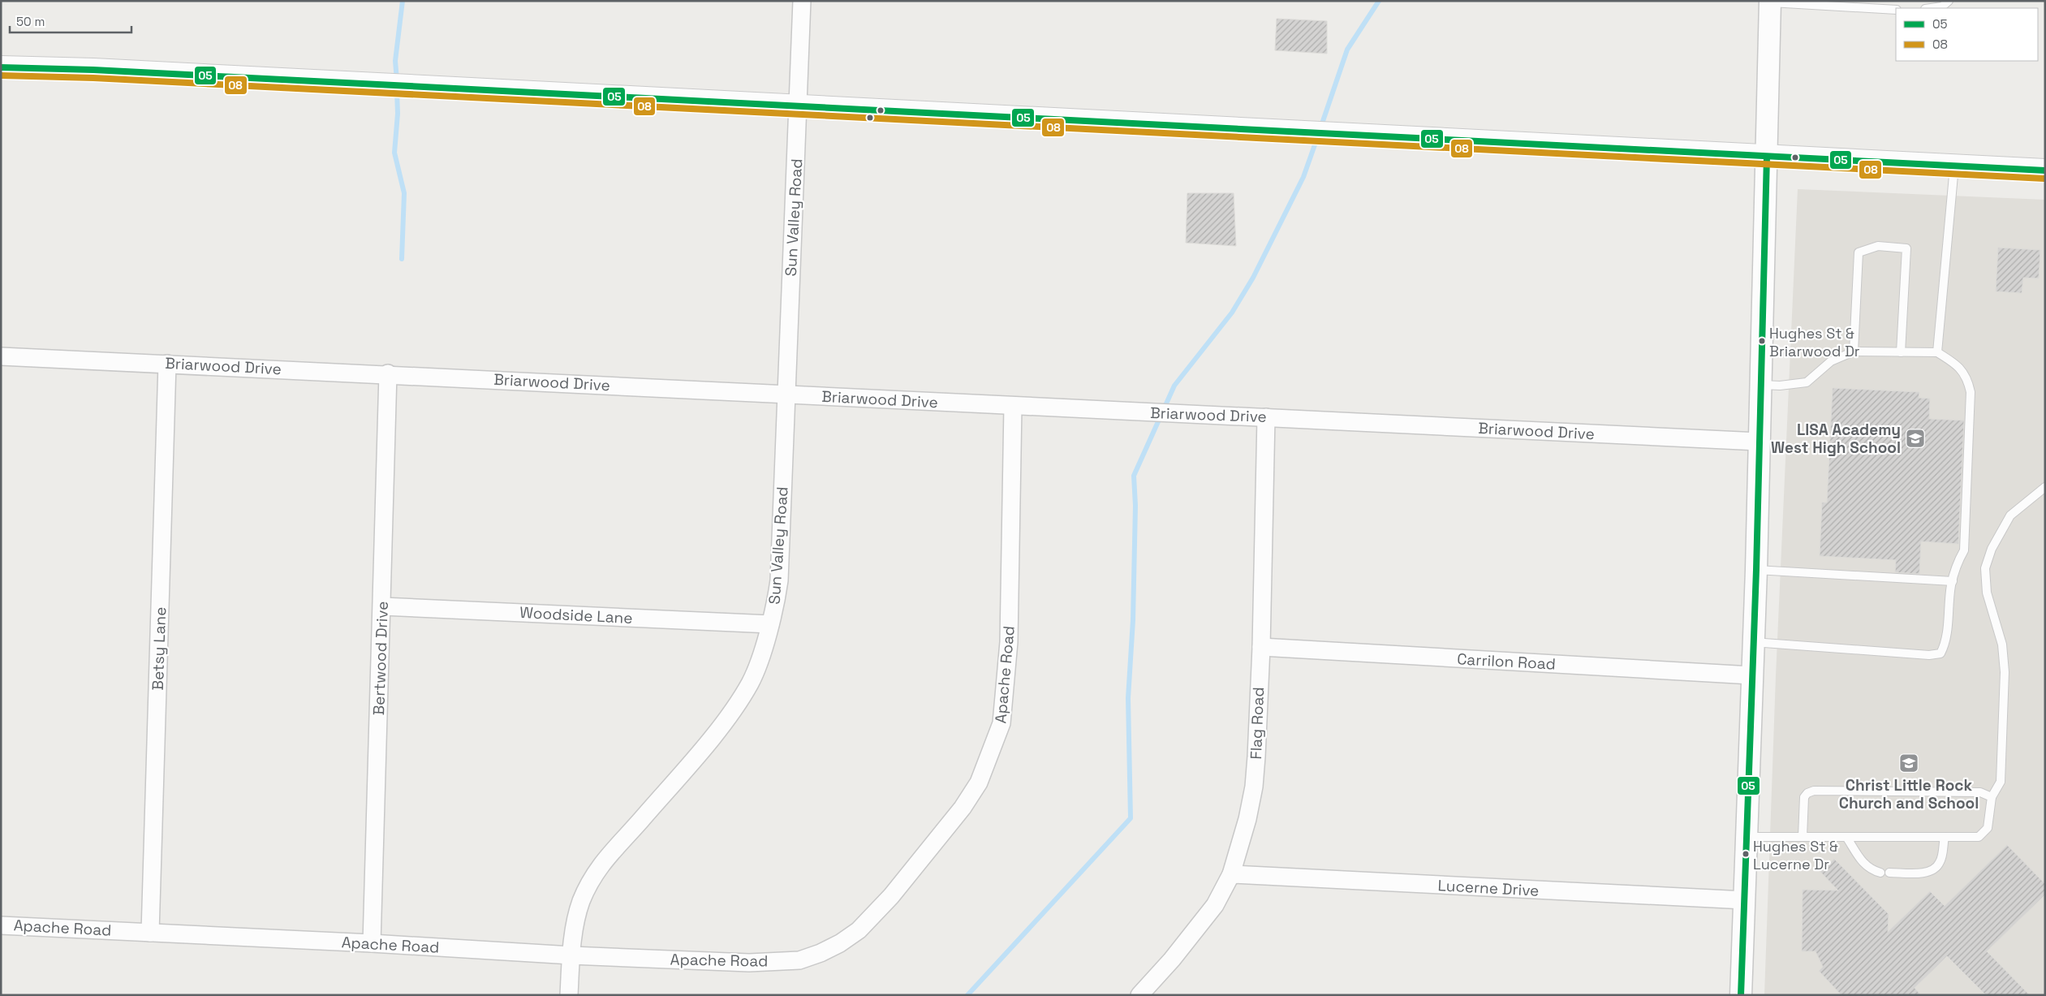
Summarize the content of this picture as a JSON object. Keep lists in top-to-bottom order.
{
  "streets": {
    "street": [
      "Sun Valley Road",
      "Briarwood Drive",
      "Woodside Lane",
      "Betsy Lane",
      "Bertwood Drive",
      "Carrilon Road",
      "Apache Road",
      "Flag Road",
      "Lucerne Drive"
    ]
  },
  "crossings": [
    ["Sun Valley Road", "Briarwood Drive"],
    ["Sun Valley Road", "Woodside Lane"],
    ["Sun Valley Road", "Apache Road"],
    ["Briarwood Drive", "Betsy Lane"],
    ["Briarwood Drive", "Bertwood Drive"],
    ["Briarwood Drive", "Apache Road"],
    ["Briarwood Drive", "Flag Road"],
    ["Woodside Lane", "Bertwood Drive"],
    ["Betsy Lane", "Apache Road"],
    ["Bertwood Drive", "Apache Road"],
    ["Carrilon Road", "Flag Road"],
    ["Flag Road", "Lucerne Drive"]
  ],
  "places": {
    "other": ["Hughes St & Briarwood Dr", "Hughes St & Lucerne Dr"],
    "school or university": ["LISA Academy West High School", "Christ Little Rock Church and School"]
  },
  "lines": ["transit line 05", "transit line 08"],
  "legend": ["05", "08"],
  "scale_bar": "50 m"
}
